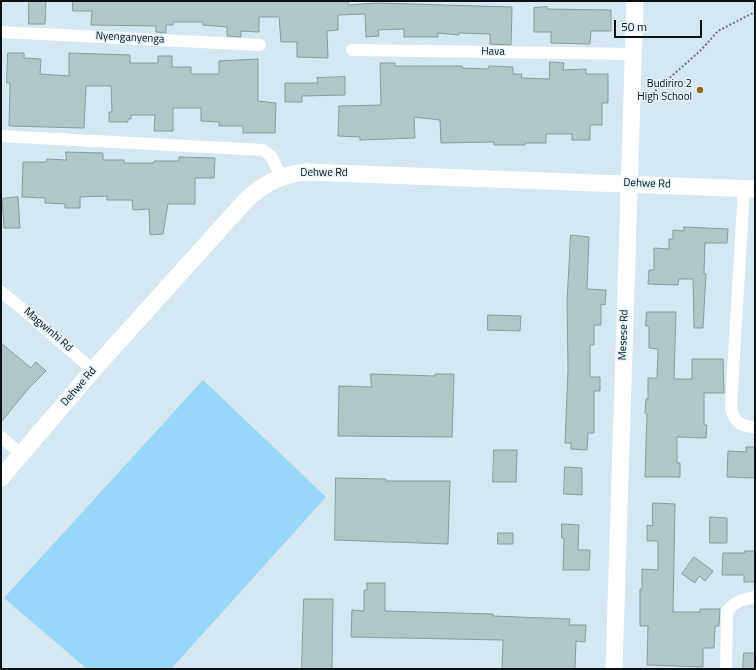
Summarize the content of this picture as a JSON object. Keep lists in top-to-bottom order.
{
  "streets": {
    "street": [
      "Nyenganyenga",
      "Hava",
      "Dehwe Rd",
      "Magwinhi Rd",
      "Mesese Rd"
    ]
  },
  "crossings": [
    ["Hava", "Mesese Rd"],
    ["Dehwe Rd", "Magwinhi Rd"],
    ["Dehwe Rd", "Mesese Rd"]
  ],
  "places": ["Budiriro 2 High School"],
  "scale_bar": "50 m"
}
